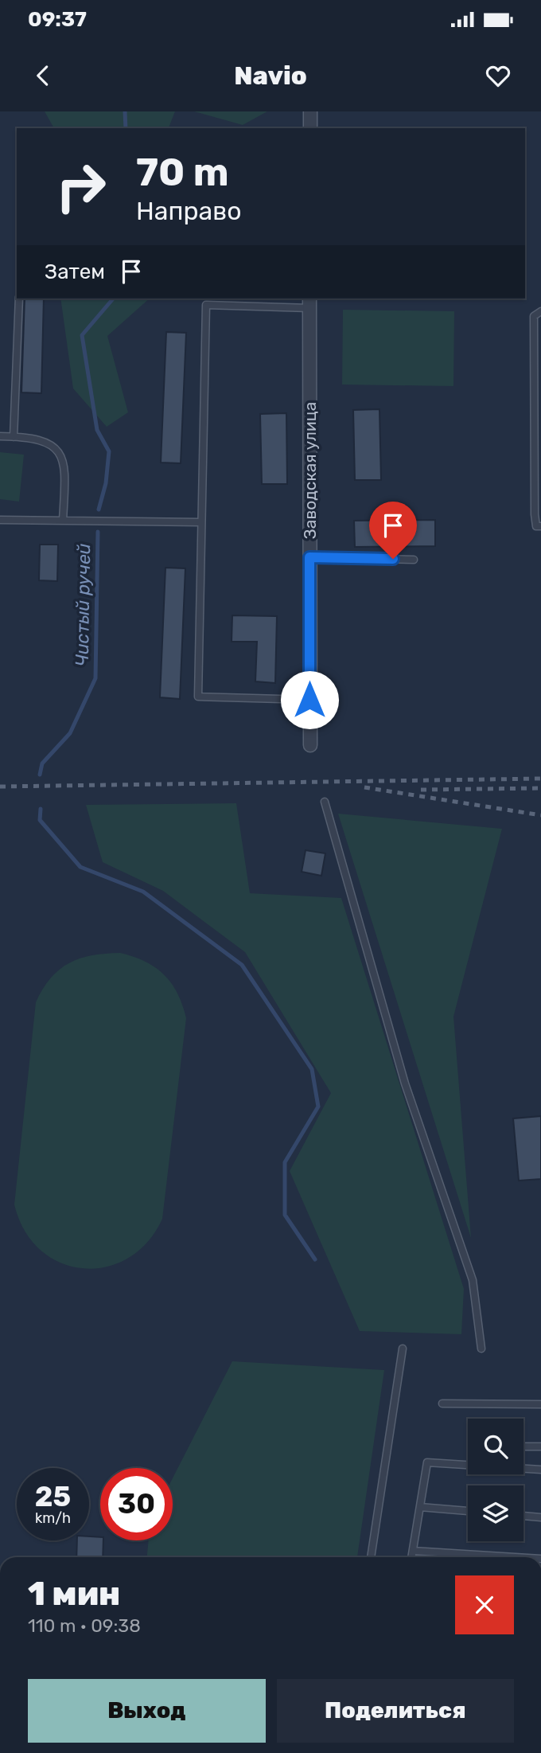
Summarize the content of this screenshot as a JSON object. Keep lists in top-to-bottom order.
{
  "streets": {
    "street": ["Заводская улица"]
  },
  "water": ["Чистый ручей"],
  "page": {
    "status": "09:37",
    "header": "Navio",
    "turn": ["70 m", "Направо"],
    "then": "Затем",
    "speed": "25 km/h",
    "limit": "30",
    "heading": ["1 мин", "110 m · 09:38"],
    "buttons": ["Выход", "Поделиться"]
  }
}
